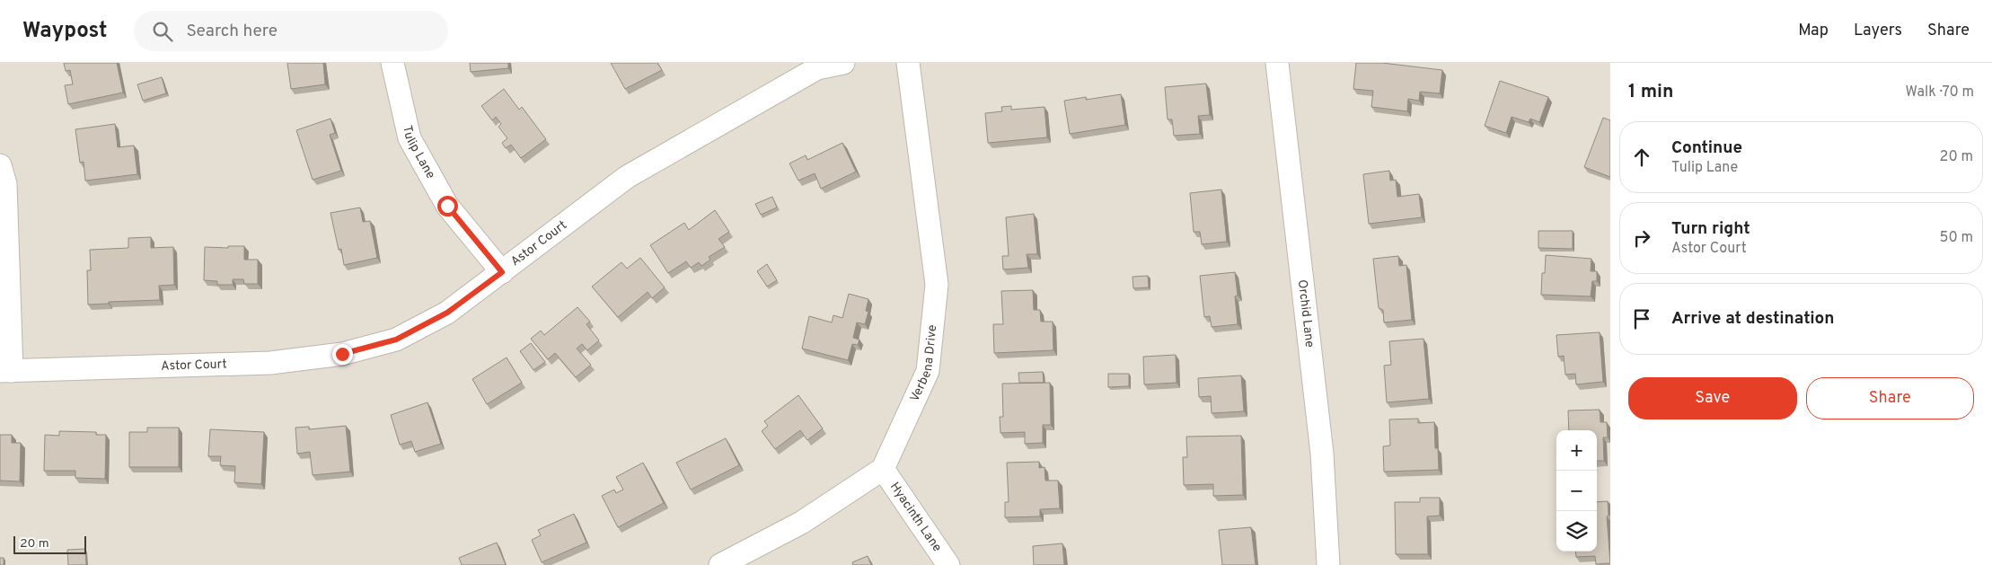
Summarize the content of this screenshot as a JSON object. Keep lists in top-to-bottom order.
{
  "streets": {
    "street": [
      "Tulip Lane",
      "Astor Court",
      "Orchid Lane",
      "Verbena Drive",
      "Hyacinth Lane"
    ]
  },
  "crossings": [
    ["Tulip Lane", "Astor Court"],
    ["Verbena Drive", "Hyacinth Lane"]
  ],
  "scale_bar": "20 m",
  "page": {
    "header": "Waypost",
    "search": "Search here",
    "nav": ["Map", "Layers", "Share"],
    "heading": ["1 min", "Walk · 70 m"],
    "list": [
      ["Continue", "Tulip Lane", "20 m"],
      ["Turn right", "Astor Court", "50 m"],
      "Arrive at destination"
    ],
    "buttons": ["Save", "Share"],
    "map_buttons": ["+", "−"],
    "scale": "20 m"
  }
}
